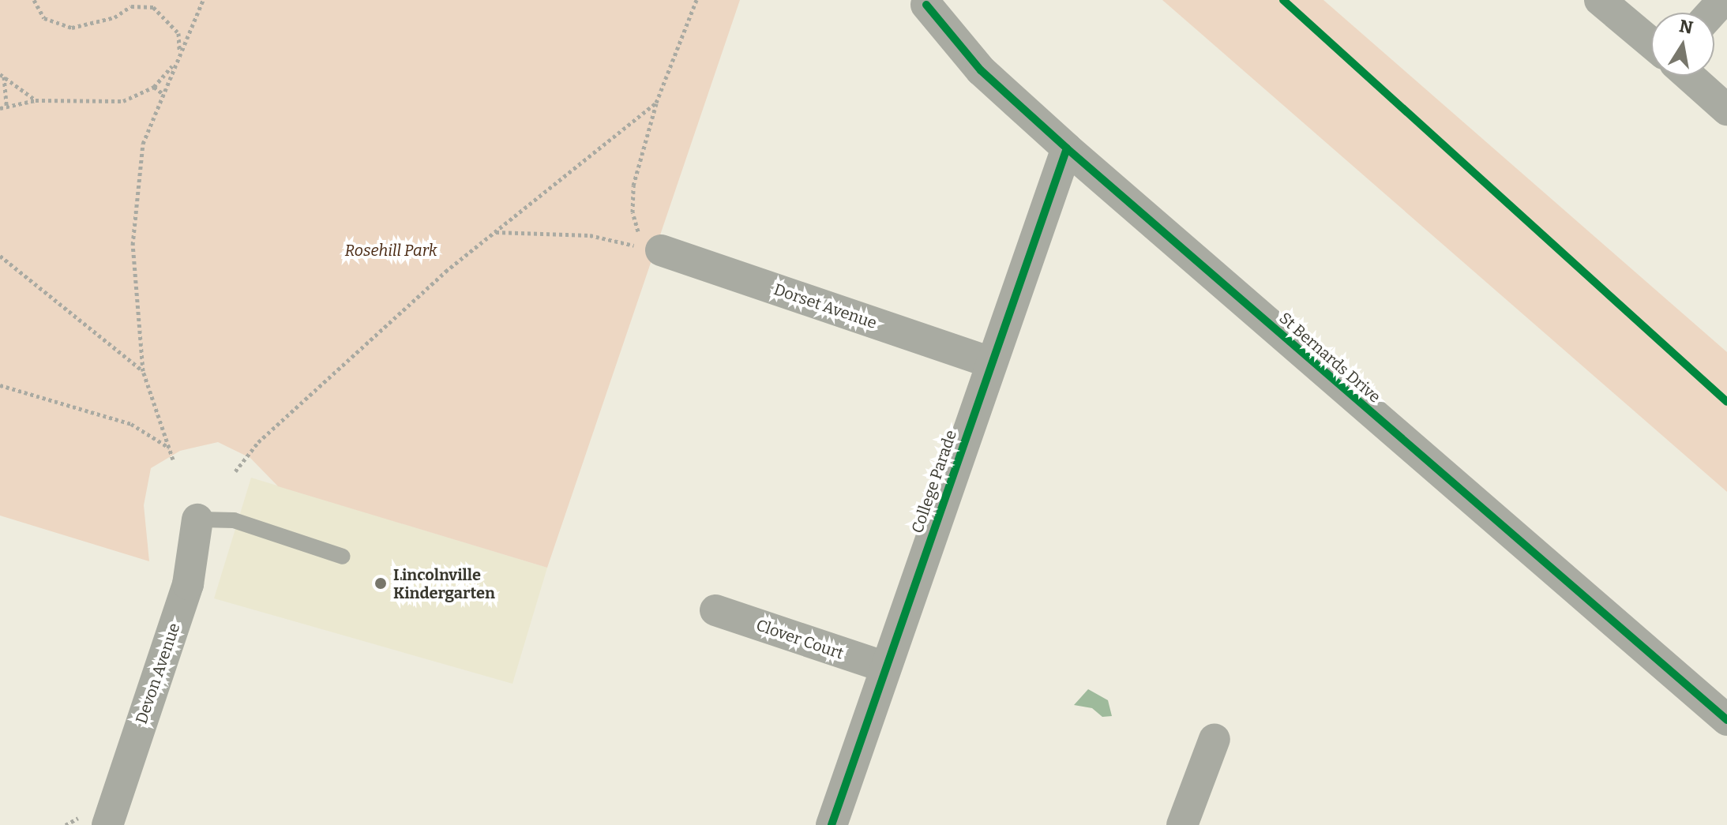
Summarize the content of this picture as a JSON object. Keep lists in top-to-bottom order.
{
  "streets": {
    "street": [
      "Dorset Avenue",
      "St Bernards Drive",
      "College Parade",
      "Clover Court",
      "Devon Avenue"
    ]
  },
  "crossings": [
    ["Dorset Avenue", "College Parade"],
    ["St Bernards Drive", "College Parade"],
    ["College Parade", "Clover Court"]
  ],
  "parks": ["Rosehill Park"],
  "places": ["Lincolnville Kindergarten"],
  "north": "top"
}
